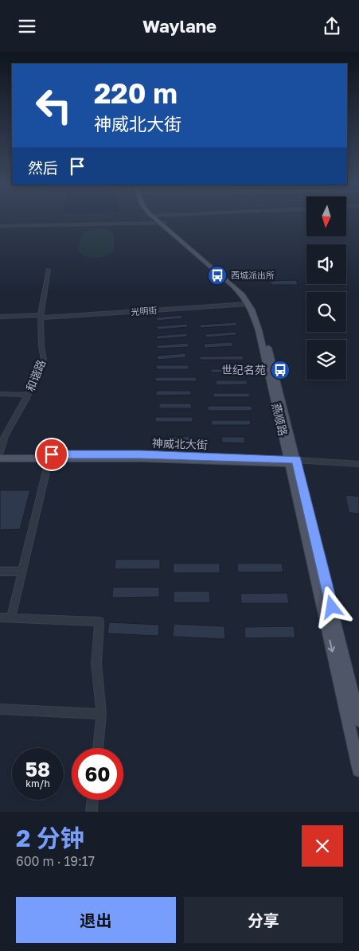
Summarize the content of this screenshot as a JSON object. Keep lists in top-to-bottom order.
{
  "streets": {
    "main road": ["燕顺路", "神威北大街"],
    "street": ["光明街", "和谐路"]
  },
  "crossings": [
    ["光明街", "和谐路"],
    ["光明街", "燕顺路"],
    ["和谐路", "神威北大街"],
    ["燕顺路", "神威北大街"]
  ],
  "places": {
    "bus stop": ["西城派出所", "世纪名苑"]
  },
  "north": "bottom",
  "page": {
    "header": "Waylane",
    "turn": ["220 m", "神威北大街"],
    "then": "然后",
    "speed": "58 km/h",
    "limit": "60",
    "heading": ["2 分钟", "600 m · 19:17"],
    "buttons": ["退出", "分享"]
  }
}
